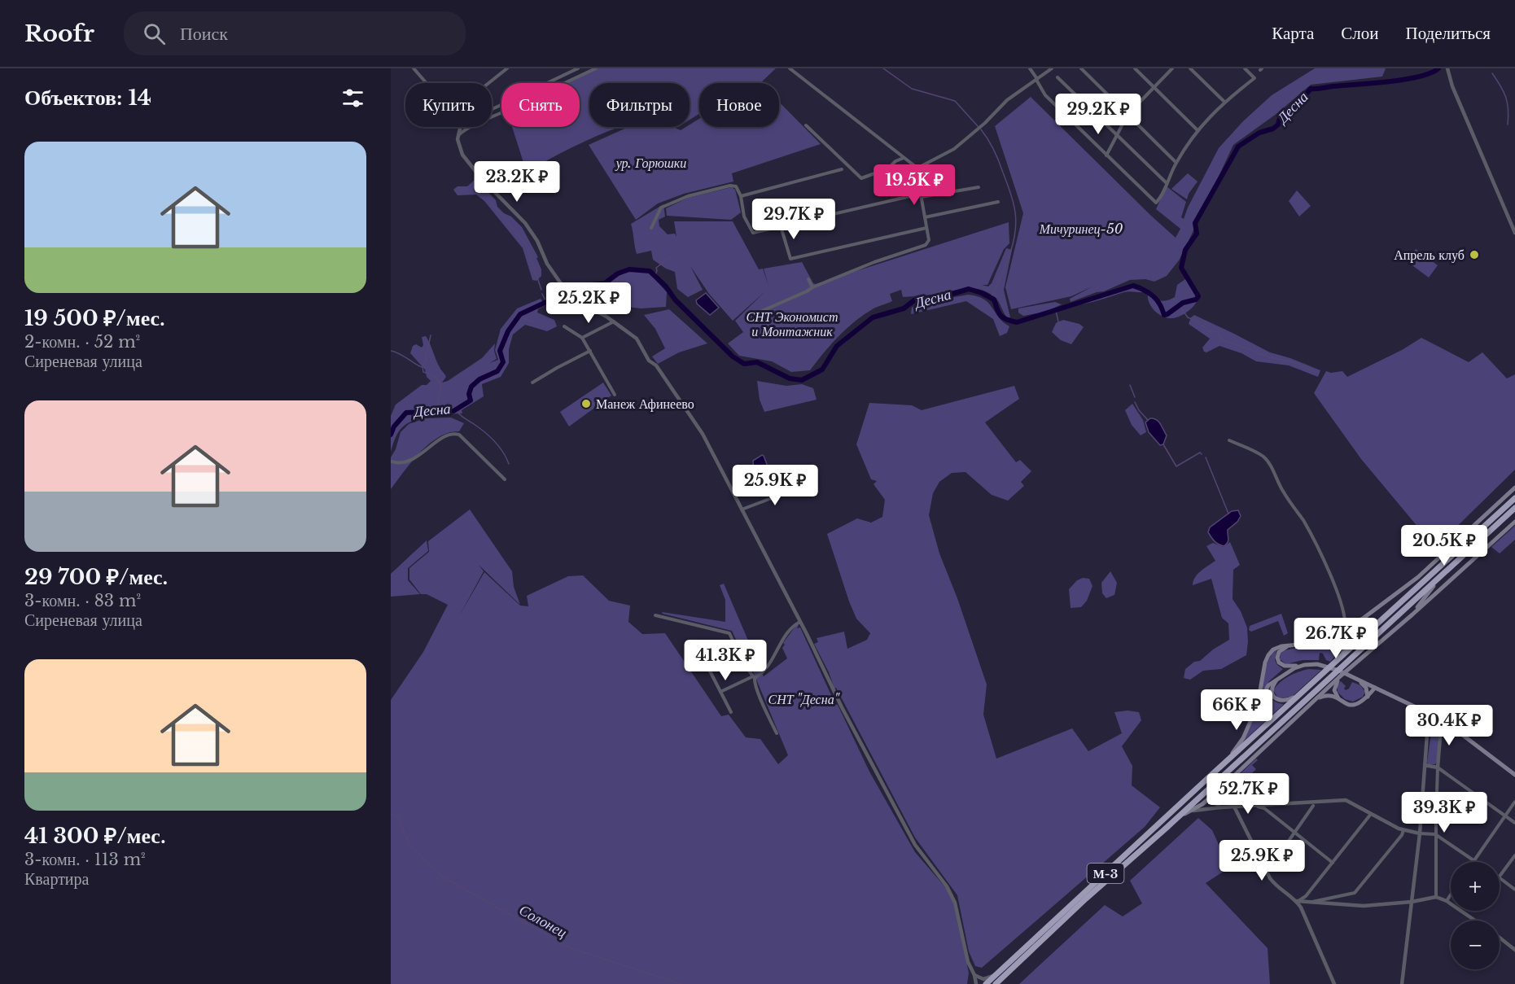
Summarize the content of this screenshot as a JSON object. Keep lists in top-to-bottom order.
{
  "streets": {
    "highway": ["М-3"]
  },
  "water": ["Десна", "Солонец"],
  "parks": [
    "ур. Горюшки",
    "Мичуринец-50",
    "СНТ Экономист и Монтажник",
    "СНТ \"Десна\""
  ],
  "places": ["Апрель клуб", "Манеж Афинеево"],
  "page": {
    "header": "Roofr",
    "search": "Поиск",
    "nav": ["Карта", "Слои", "Поделиться"],
    "heading": "Объектов: 14",
    "chip": [
      "Купить",
      "Снять",
      "Фильтры",
      "Новое"
    ],
    "price": [
      "29.2K ₽",
      "23.2K ₽",
      "19.5K ₽",
      "29.7K ₽",
      "25.2K ₽",
      "25.9K ₽",
      "20.5K ₽",
      "26.7K ₽",
      "41.3K ₽",
      "66K ₽",
      "30.4K ₽",
      "52.7K ₽",
      "39.3K ₽",
      "25.9K ₽"
    ],
    "list": [
      {
        "name": "19 500 ₽/мес.",
        "note": "2-комн. · 52 m² · Сиреневая улица"
      },
      {
        "name": "29 700 ₽/мес.",
        "note": "3-комн. · 83 m² · Сиреневая улица"
      },
      {
        "name": "41 300 ₽/мес.",
        "note": "3-комн. · 113 m² · Квартира"
      }
    ],
    "map_buttons": ["+", "−"]
  }
}
